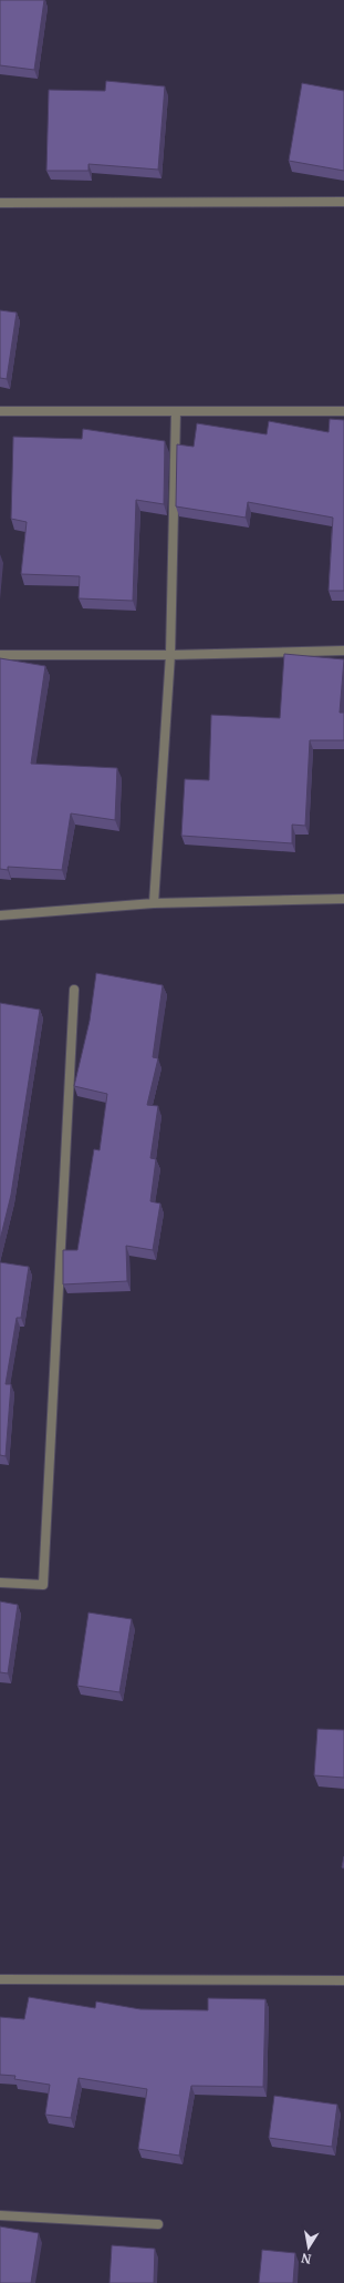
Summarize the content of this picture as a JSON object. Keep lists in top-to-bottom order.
{
  "north": "bottom"
}
